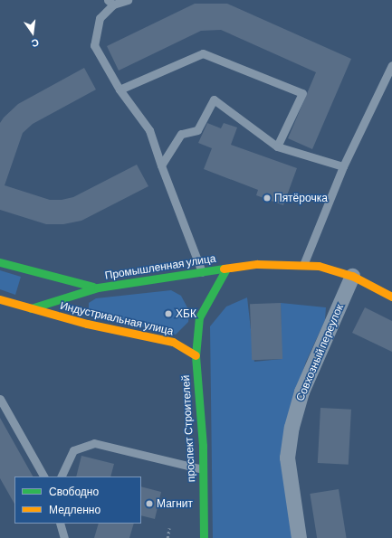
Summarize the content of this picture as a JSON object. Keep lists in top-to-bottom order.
{
  "streets": {
    "main road": ["Промышленная улица", "Индустриальная улица", "проспект Строителей"],
    "street": ["Совхозный переулок"]
  },
  "crossings": [
    ["Промышленная улица", "Индустриальная улица"],
    ["Промышленная улица", "Совхозный переулок"],
    ["Промышленная улица", "проспект Строителей"],
    ["Индустриальная улица", "проспект Строителей"]
  ],
  "places": ["Пятёрочка", "ХБК", "Магнит"],
  "legend": ["Свободно", "Медленно"],
  "north": "bottom"
}
